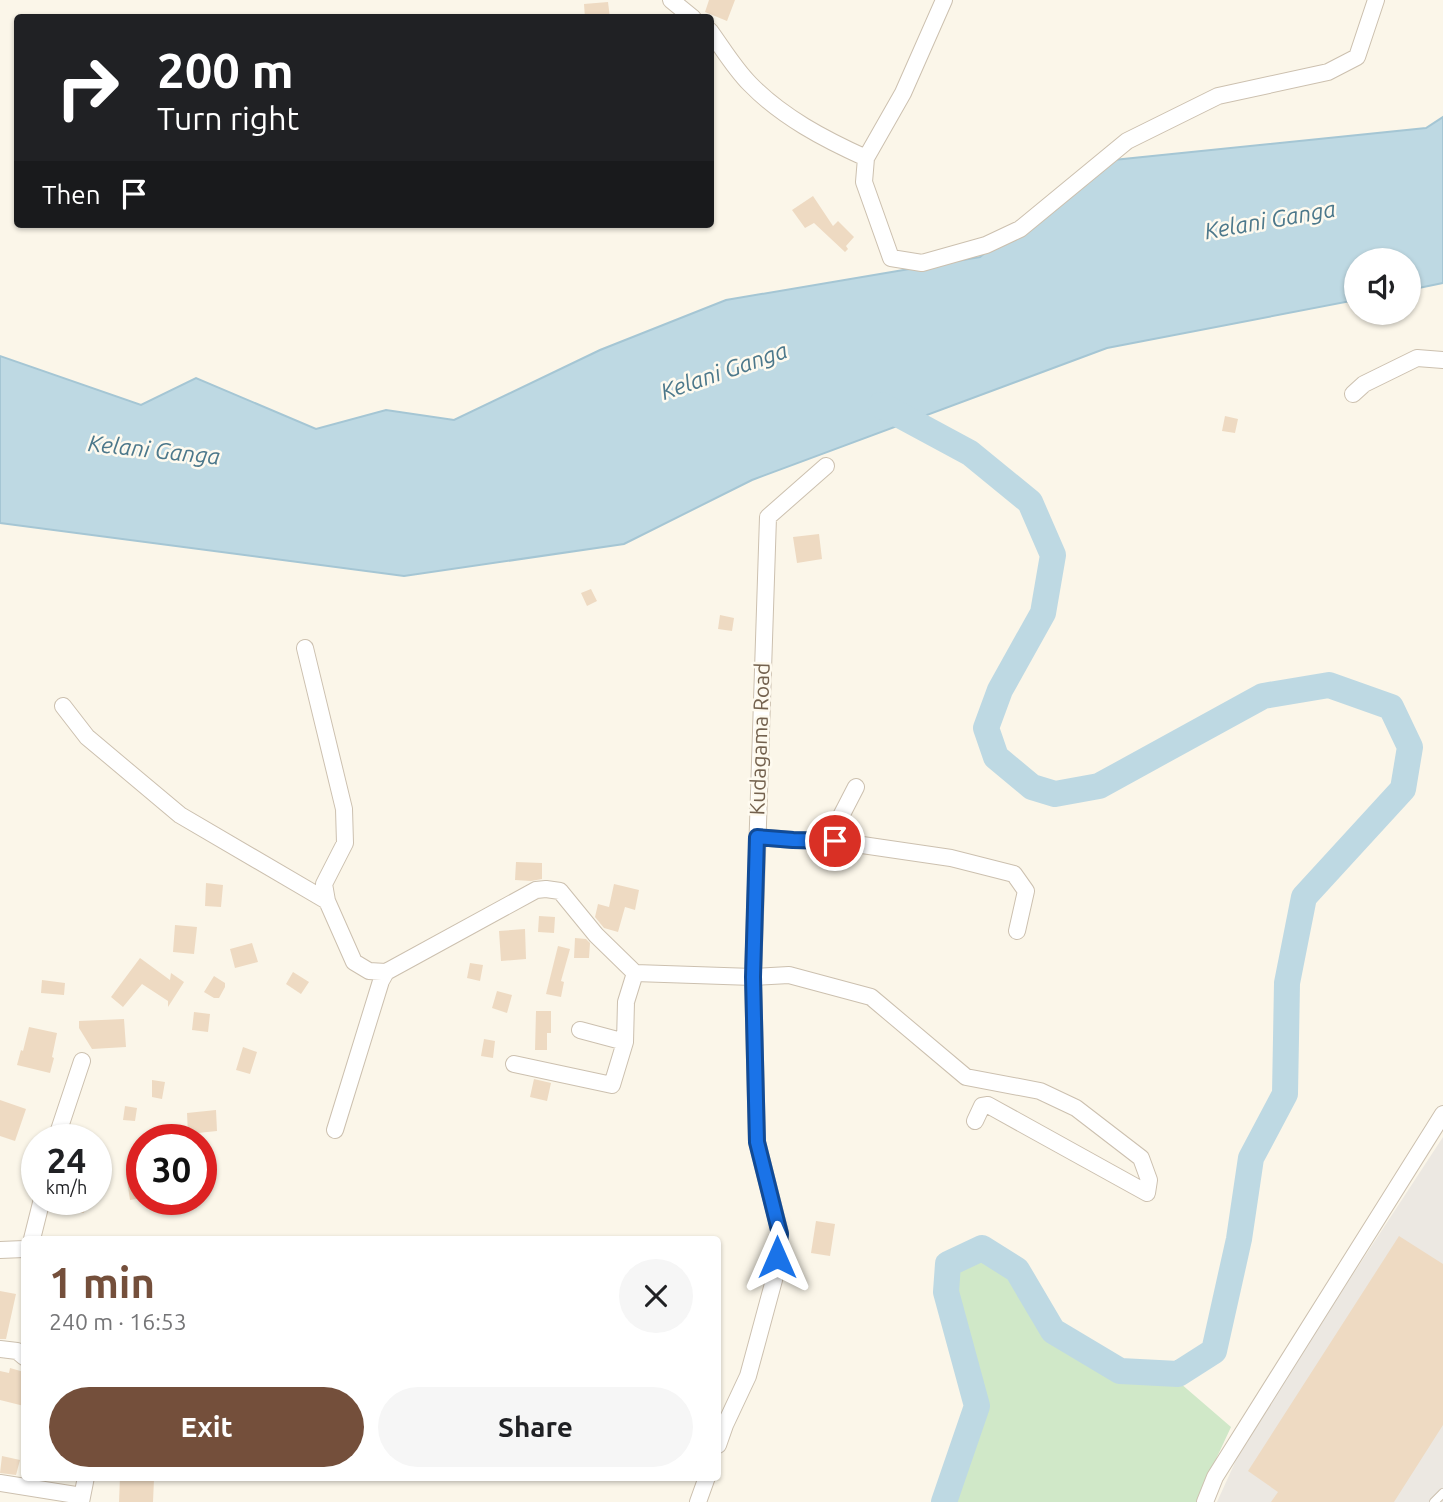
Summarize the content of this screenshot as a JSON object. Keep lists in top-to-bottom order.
{
  "streets": {
    "street": ["Kudagama Road"]
  },
  "water": ["Kelani Ganga"],
  "page": {
    "turn": ["200 m", "Turn right"],
    "then": "Then",
    "speed": "24 km/h",
    "limit": "30",
    "heading": ["1 min", "240 m · 16:53"],
    "buttons": ["Exit", "Share"]
  }
}
